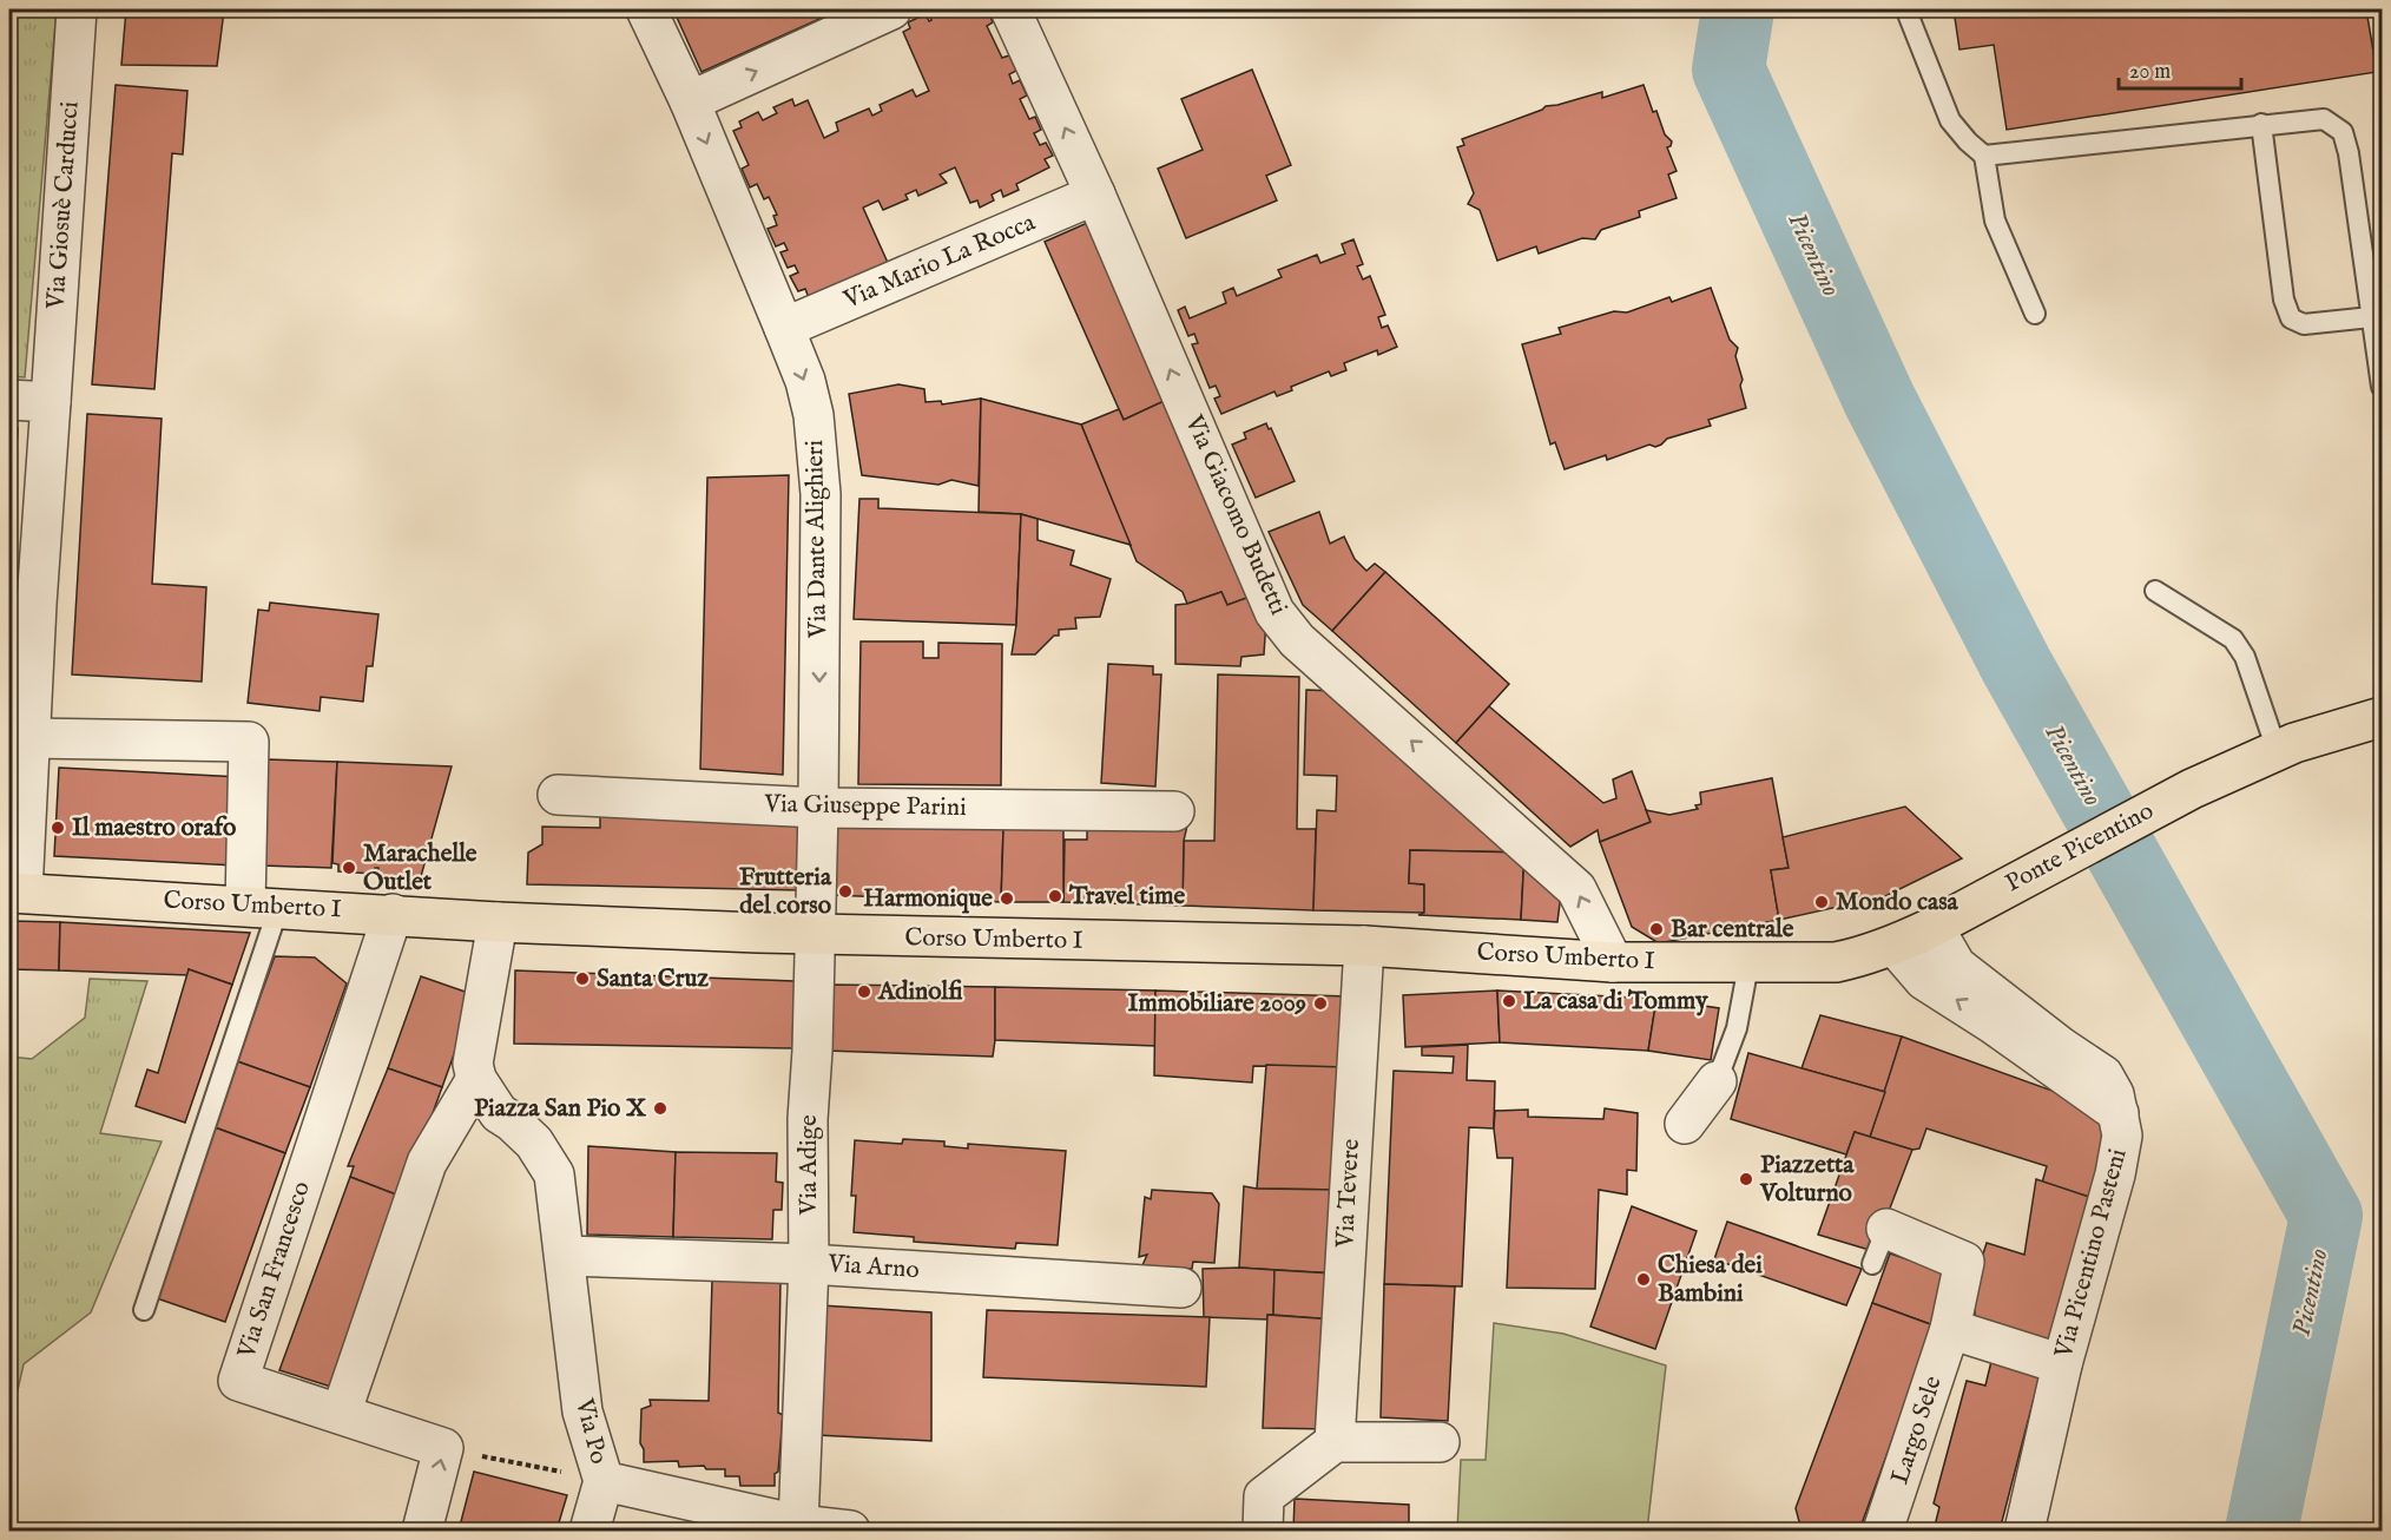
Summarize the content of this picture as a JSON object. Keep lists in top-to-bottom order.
{
  "streets": {
    "main road": ["Ponte Picentino", "Corso Umberto I"],
    "street": [
      "Via Giosuè Carducci",
      "Via Mario La Rocca",
      "Via Giacomo Budetti",
      "Via Dante Alighieri",
      "Via Giuseppe Parini",
      "Via Adige",
      "Via Tevere",
      "Via Picentino Pasteni",
      "Via Arno",
      "Via San Francesco",
      "Largo Sele",
      "Via Po"
    ]
  },
  "crossings": [
    ["Via Giosuè Carducci", "Corso Umberto I"],
    ["Via Mario La Rocca", "Via Giacomo Budetti"],
    ["Via Mario La Rocca", "Via Dante Alighieri"],
    ["Via Giacomo Budetti", "Corso Umberto I"],
    ["Via Dante Alighieri", "Via Giuseppe Parini"],
    ["Via Dante Alighieri", "Corso Umberto I"],
    ["Via Dante Alighieri", "Via Adige"],
    ["Ponte Picentino", "Corso Umberto I"],
    ["Corso Umberto I", "Via Adige"],
    ["Corso Umberto I", "Via Tevere"],
    ["Corso Umberto I", "Via Picentino Pasteni"],
    ["Corso Umberto I", "Via San Francesco"],
    ["Via Adige", "Via Arno"],
    ["Via Adige", "Via Po"],
    ["Via Arno", "Via Po"]
  ],
  "one_way": ["Via Giacomo Budetti", "Via Dante Alighieri"],
  "water": ["Picentino"],
  "places": [
    "Il maestro orafo",
    "Marachelle Outlet",
    "Frutteria del corso",
    "Travel time",
    "Harmonique",
    "Mondo casa",
    "Bar centrale",
    "Santa Cruz",
    "Adinolfi",
    "La casa di Tommy",
    "Immobiliare 2009",
    "Piazza San Pio X",
    "Piazzetta Volturno",
    "Chiesa dei Bambini"
  ],
  "scale_bar": "20 m"
}
